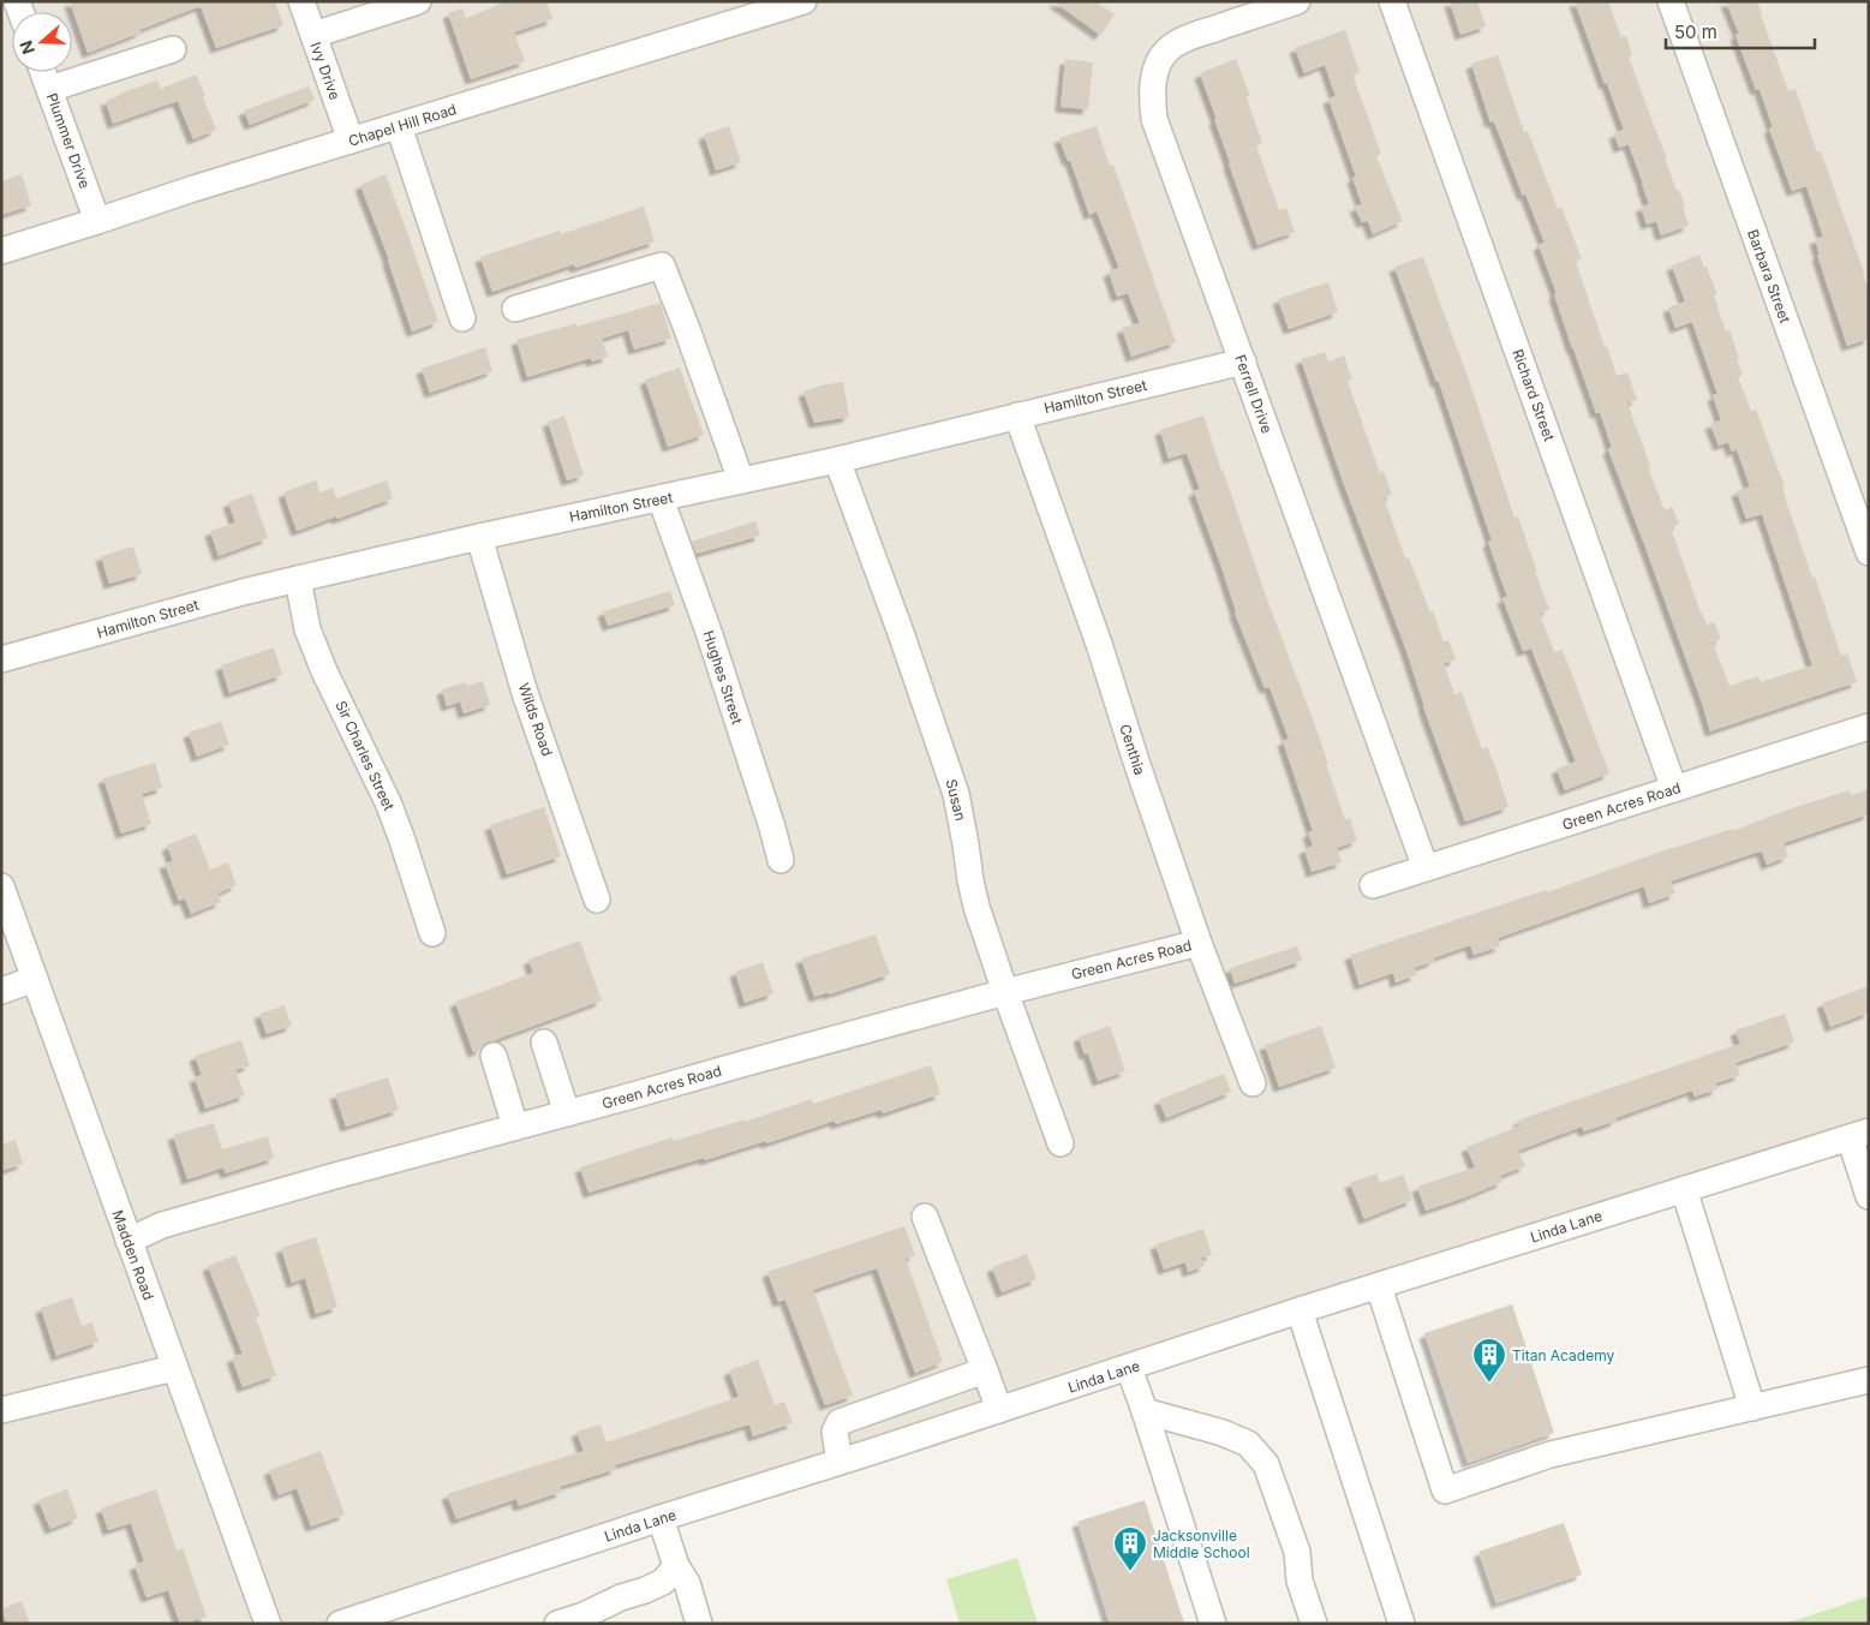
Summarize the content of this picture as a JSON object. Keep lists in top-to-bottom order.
{
  "streets": {
    "street": [
      "Ivy Drive",
      "Chapel Hill Road",
      "Plummer Drive",
      "Barbara Street",
      "Ferrell Drive",
      "Richard Street",
      "Hamilton Street",
      "Hughes Street",
      "Wilds Road",
      "Centhia",
      "Sir Charles Street",
      "Susan",
      "Green Acres Road",
      "Linda Lane",
      "Madden Road"
    ]
  },
  "crossings": [
    ["Ivy Drive", "Chapel Hill Road"],
    ["Chapel Hill Road", "Plummer Drive"],
    ["Ferrell Drive", "Hamilton Street"],
    ["Ferrell Drive", "Green Acres Road"],
    ["Richard Street", "Green Acres Road"],
    ["Hamilton Street", "Hughes Street"],
    ["Hamilton Street", "Wilds Road"],
    ["Hamilton Street", "Centhia"],
    ["Hamilton Street", "Sir Charles Street"],
    ["Hamilton Street", "Susan"],
    ["Centhia", "Green Acres Road"],
    ["Susan", "Green Acres Road"],
    ["Green Acres Road", "Madden Road"]
  ],
  "places": {
    "building": ["Titan Academy", "Jacksonville Middle School"]
  },
  "scale_bar": "50 m",
  "north": "left"
}
